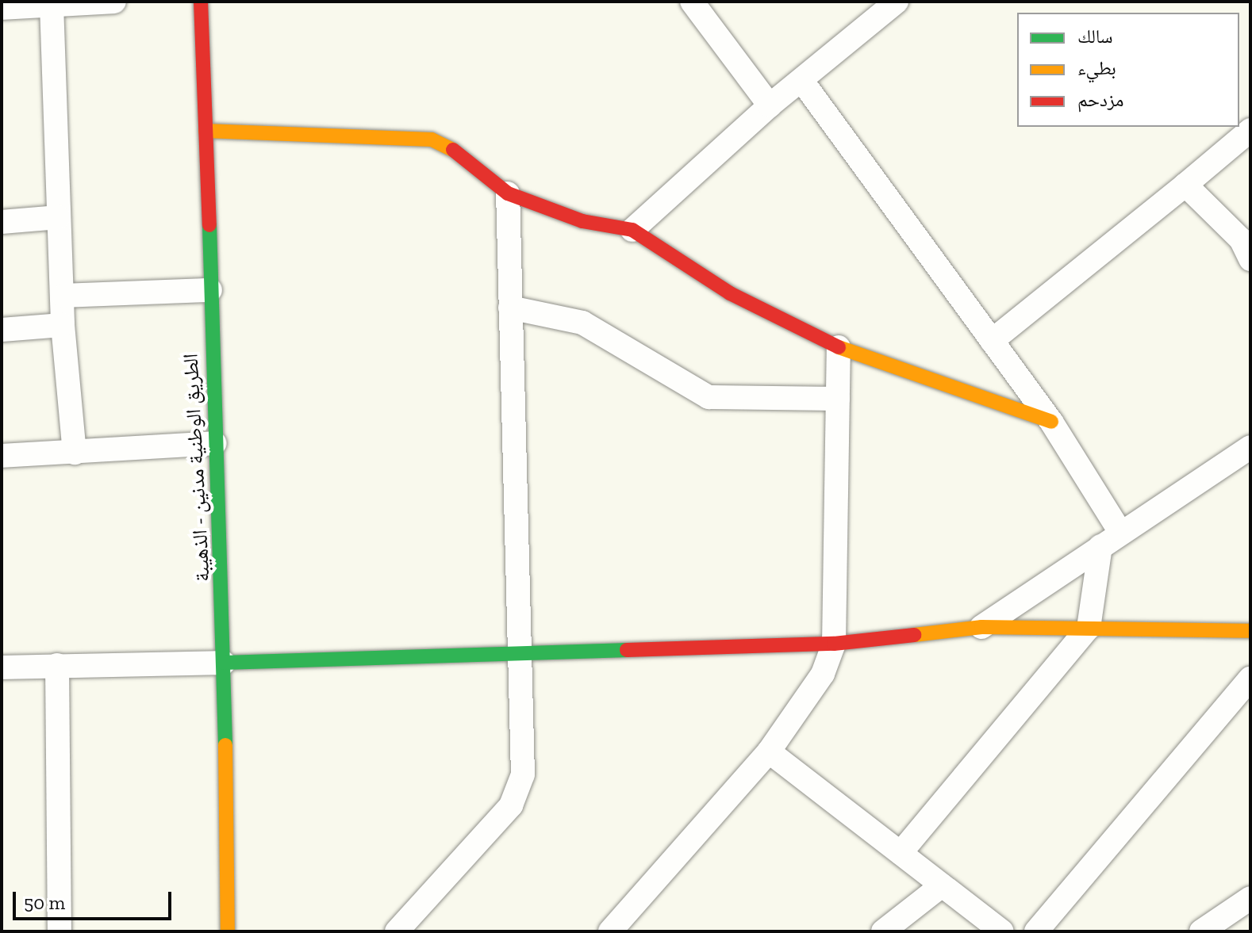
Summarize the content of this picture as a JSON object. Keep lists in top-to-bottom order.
{
  "streets": {
    "main road": ["الطريق الوطنية مدنين - الذهيبة"]
  },
  "legend": ["سالك", "بطيء", "مزدحم"],
  "scale_bar": "50 m"
}
